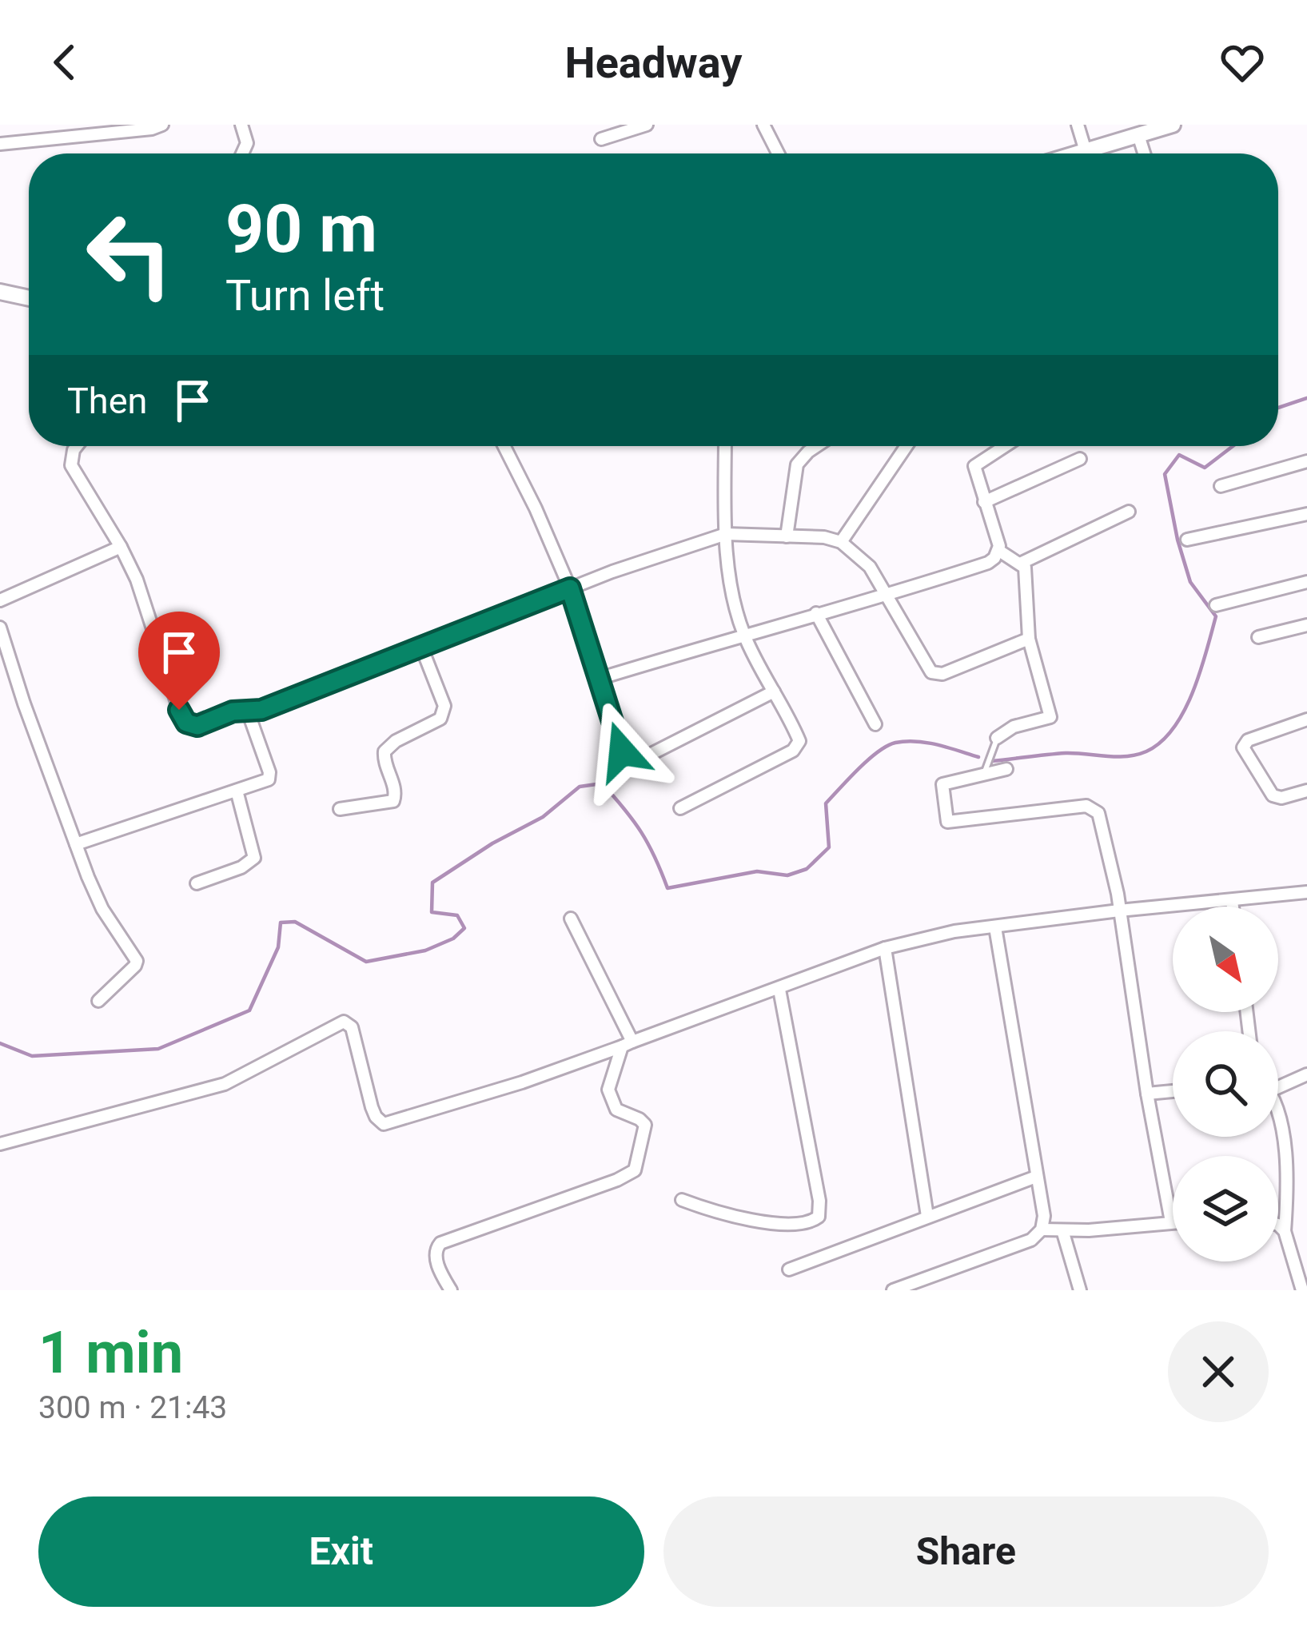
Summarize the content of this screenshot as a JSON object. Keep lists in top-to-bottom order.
{
  "north": "bottom right",
  "page": {
    "header": "Headway",
    "turn": ["90 m", "Turn left"],
    "then": "Then",
    "heading": ["1 min", "300 m · 21:43"],
    "buttons": ["Exit", "Share"]
  }
}
